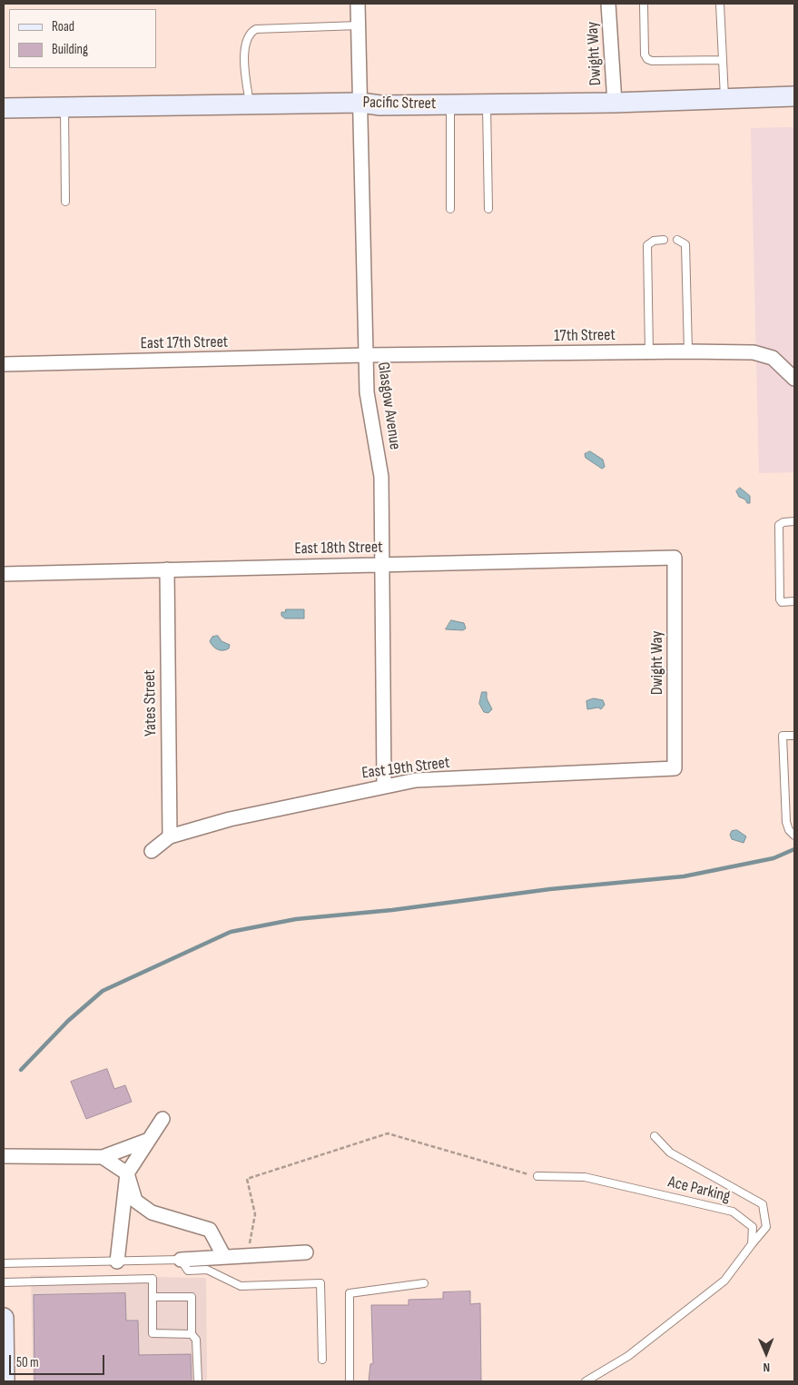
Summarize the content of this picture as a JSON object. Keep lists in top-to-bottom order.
{
  "streets": {
    "street": [
      "Dwight Way",
      "Pacific Street",
      "17th Street",
      "East 17th Street",
      "Glasgow Avenue",
      "East 18th Street",
      "Yates Street",
      "East 19th Street"
    ],
    "lane": ["Ace Parking"]
  },
  "crossings": [
    ["Dwight Way", "Pacific Street"],
    ["Dwight Way", "East 18th Street"],
    ["Dwight Way", "East 19th Street"],
    ["Pacific Street", "Glasgow Avenue"],
    ["17th Street", "East 17th Street"],
    ["17th Street", "Glasgow Avenue"],
    ["East 17th Street", "Glasgow Avenue"],
    ["Glasgow Avenue", "East 18th Street"],
    ["Glasgow Avenue", "East 19th Street"],
    ["East 18th Street", "Yates Street"],
    ["Yates Street", "East 19th Street"]
  ],
  "legend": ["Road", "Building"],
  "scale_bar": "50 m",
  "north": "bottom"
}
